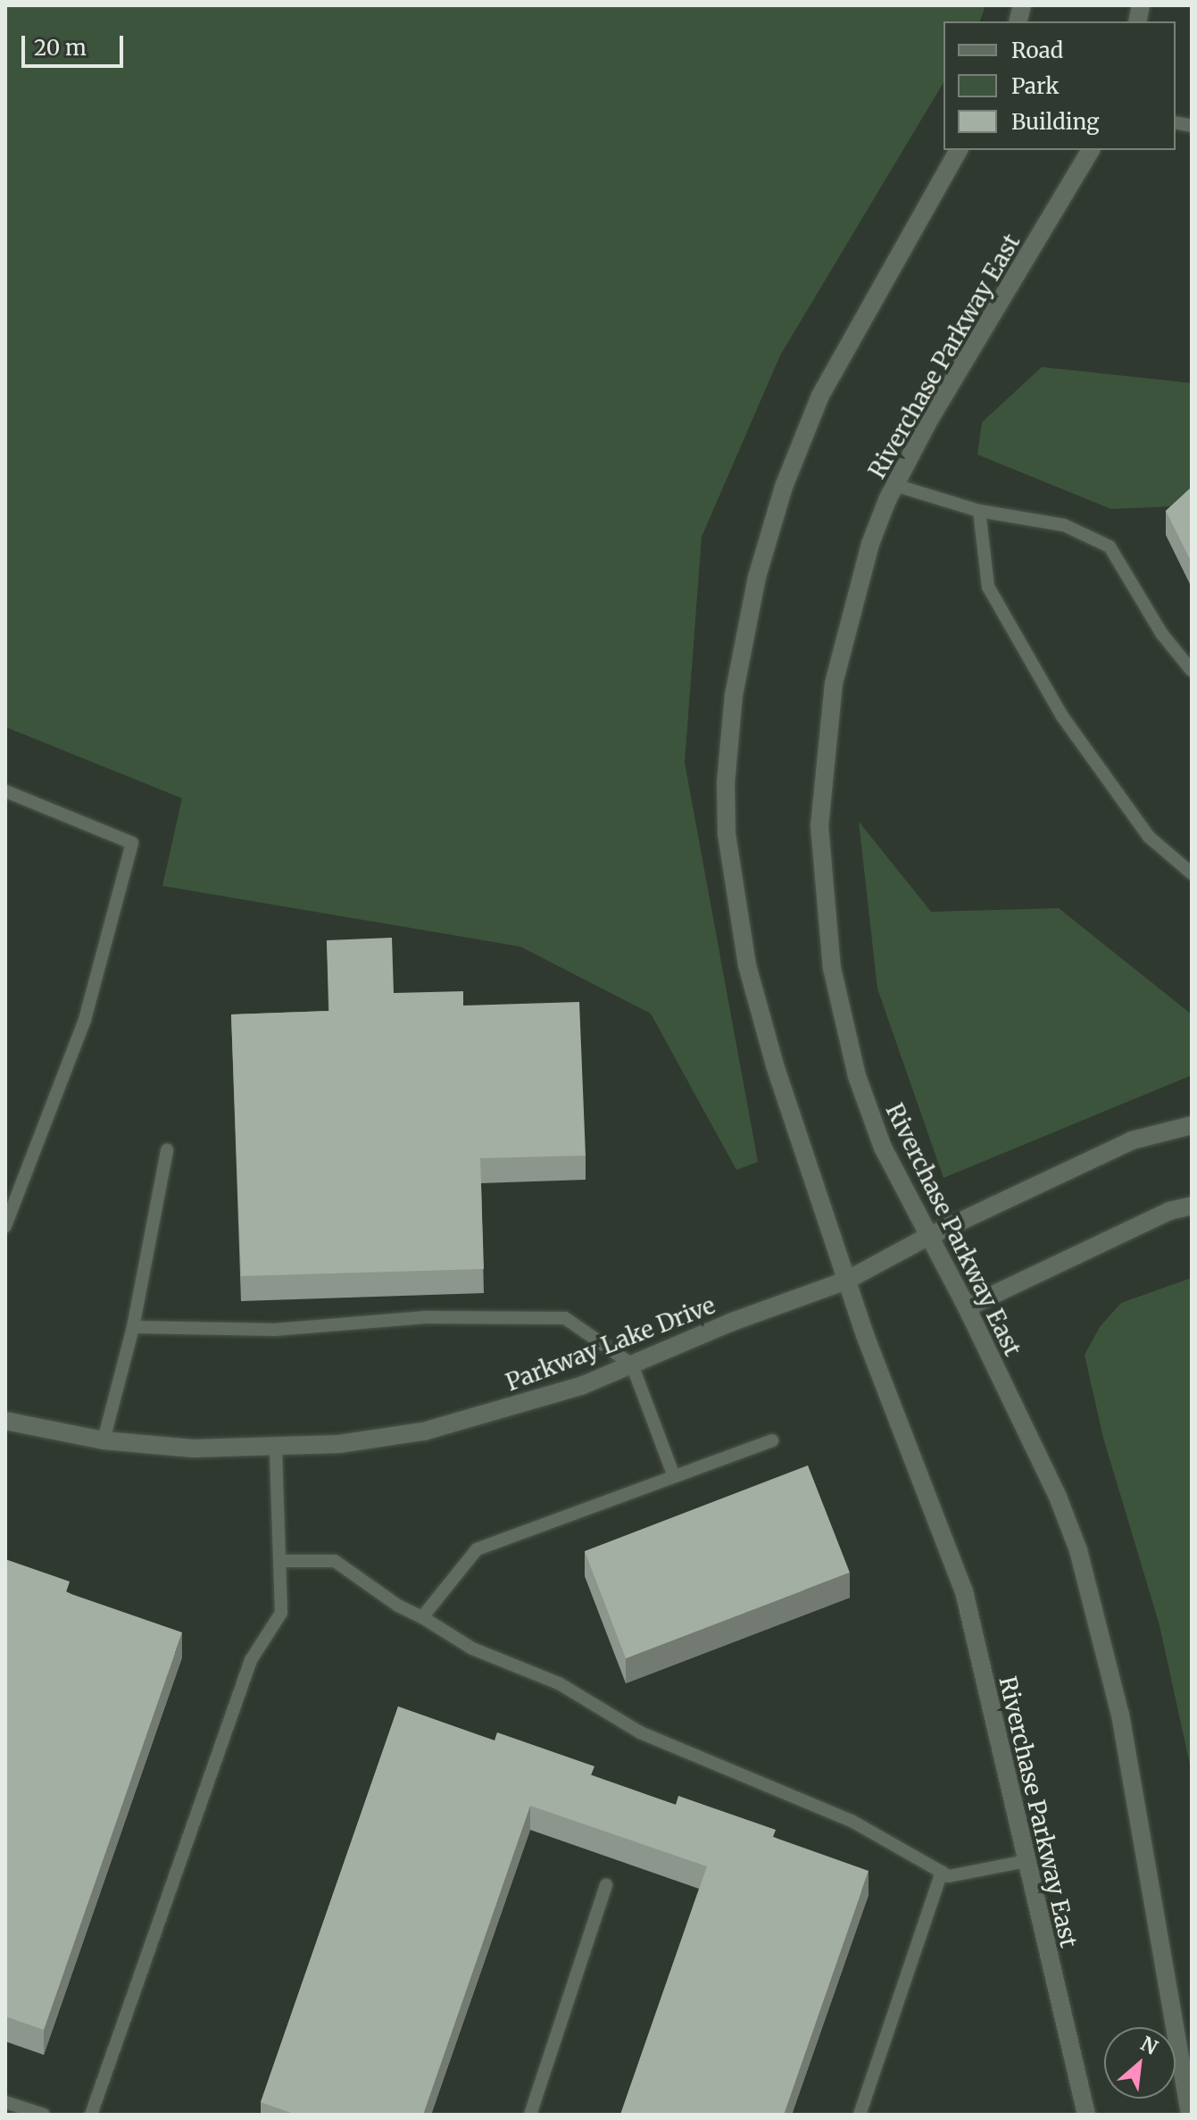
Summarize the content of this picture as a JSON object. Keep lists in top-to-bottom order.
{
  "streets": {
    "street": ["Riverchase Parkway East", "Parkway Lake Drive"]
  },
  "crossings": [
    ["Riverchase Parkway East", "Parkway Lake Drive"]
  ],
  "legend": ["Road", "Park", "Building"],
  "scale_bar": "20 m",
  "north": "top right"
}
